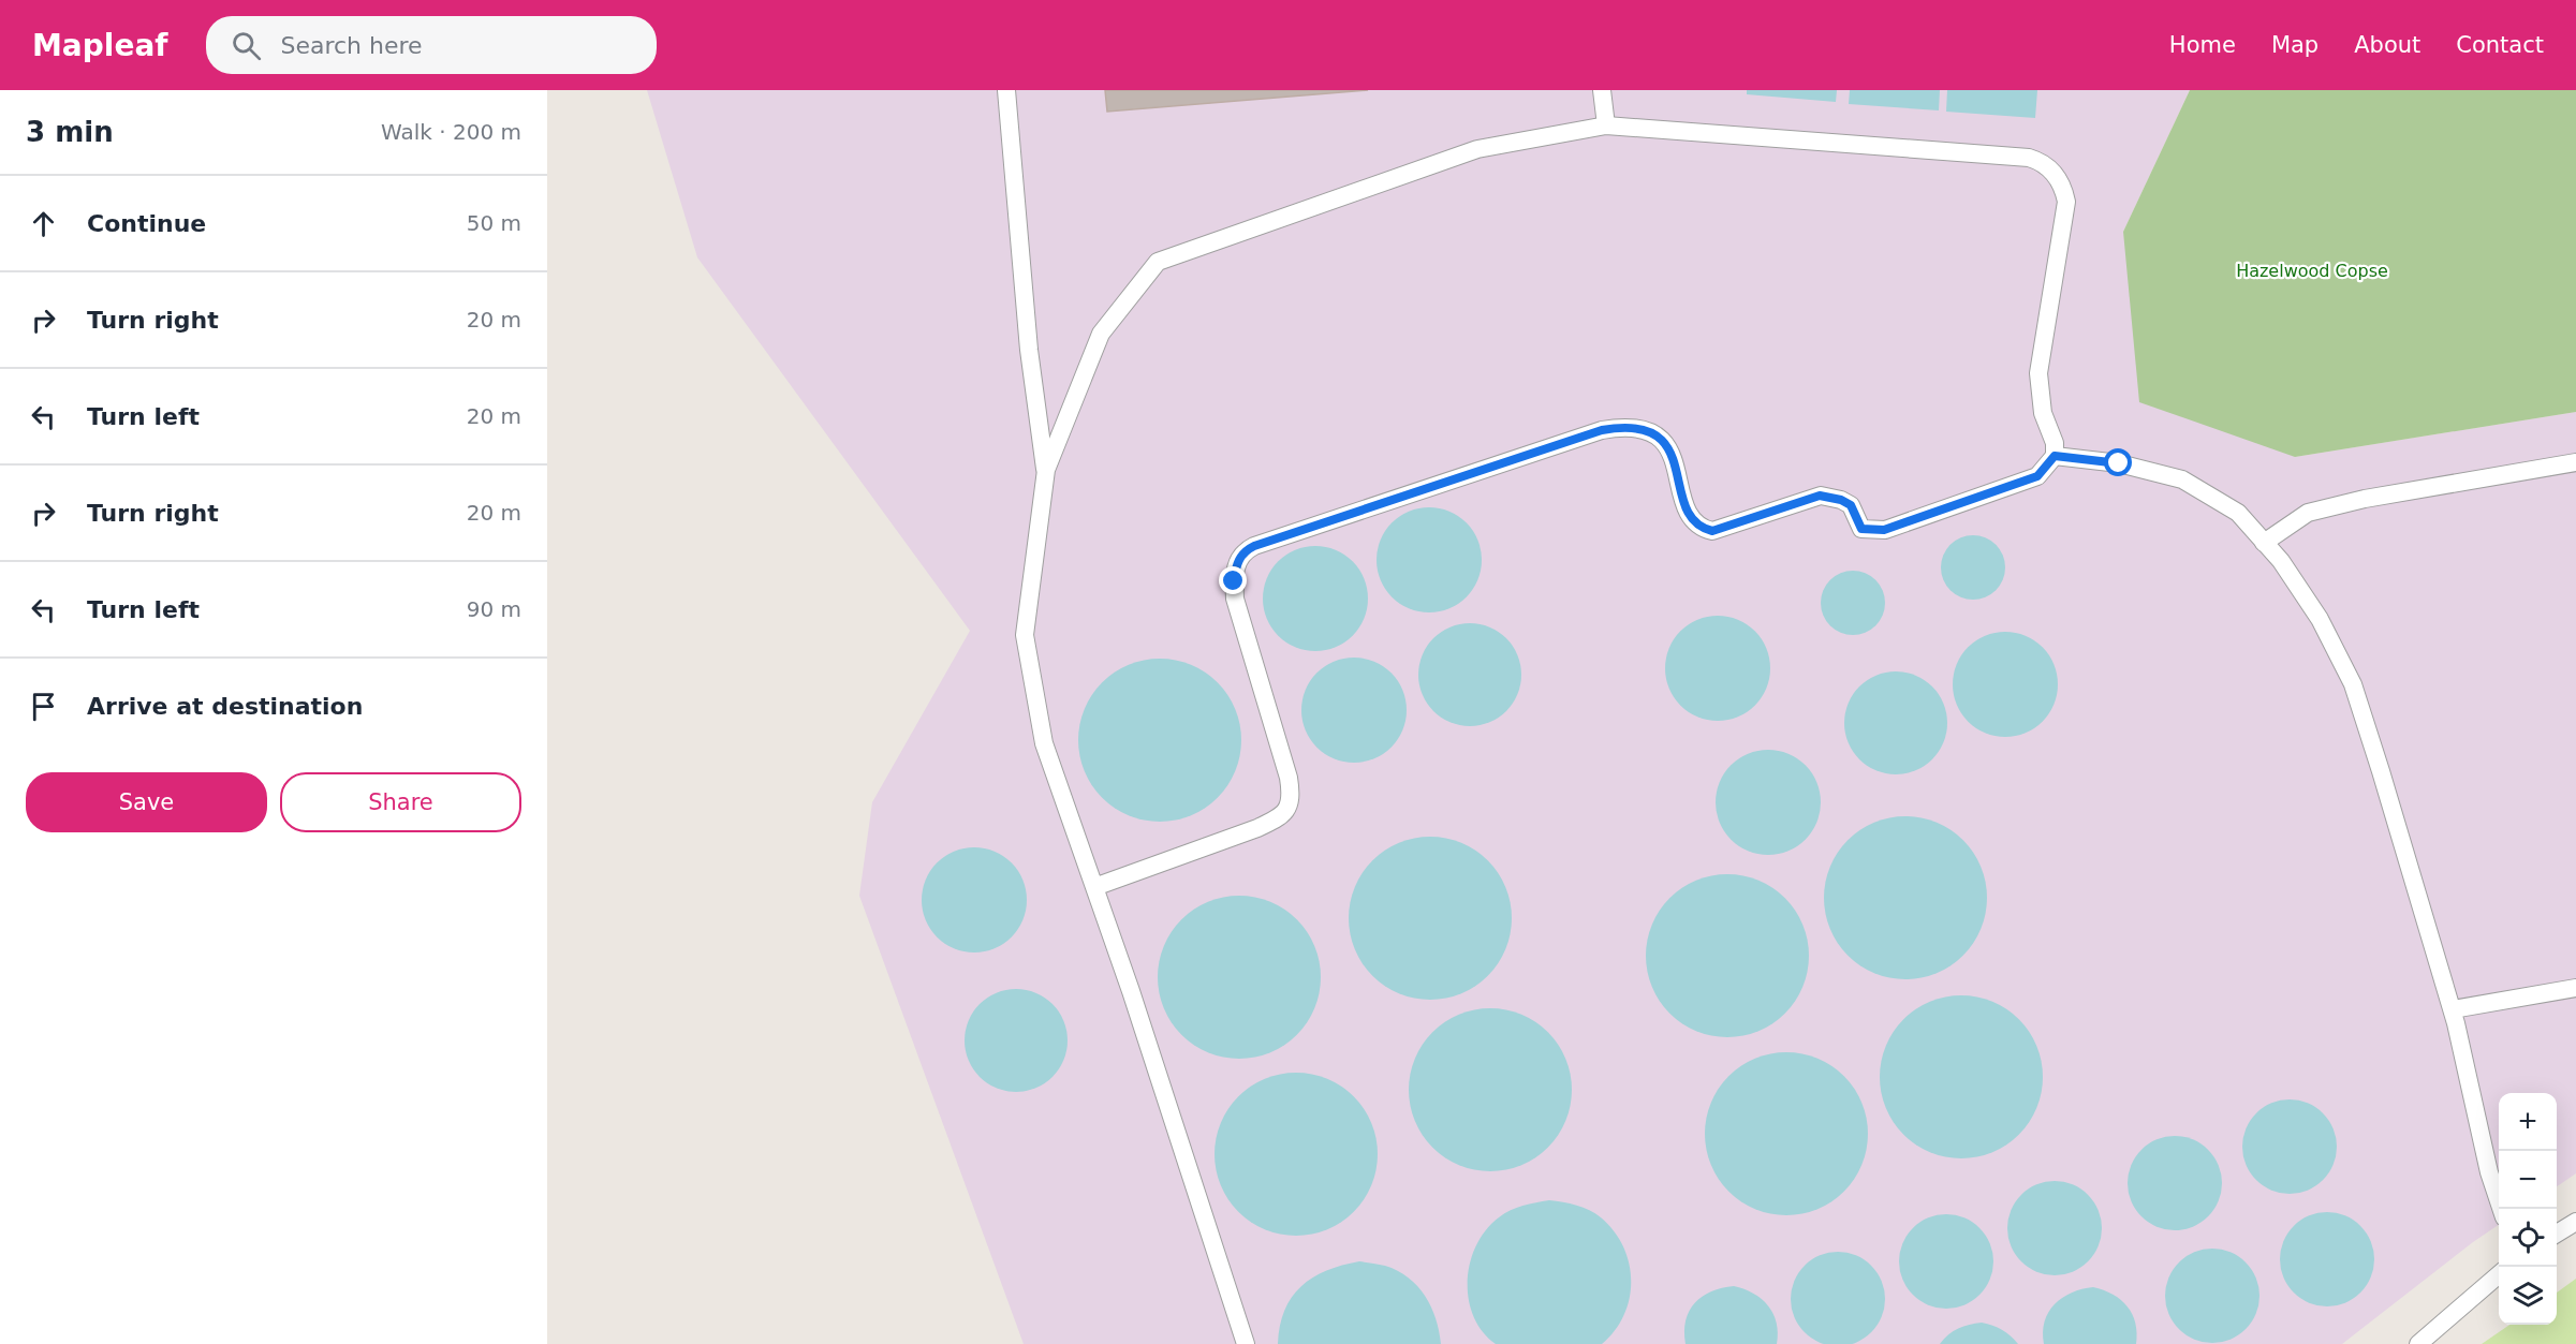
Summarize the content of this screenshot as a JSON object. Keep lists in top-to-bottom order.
{
  "parks": ["Hazelwood Copse"],
  "page": {
    "header": "Mapleaf",
    "search": "Search here",
    "nav": [
      "Home",
      "Map",
      "About",
      "Contact"
    ],
    "heading": ["3 min", "Walk · 200 m"],
    "list": [
      ["Continue", "50 m"],
      ["Turn right", "20 m"],
      ["Turn left", "20 m"],
      ["Turn right", "20 m"],
      ["Turn left", "90 m"],
      "Arrive at destination"
    ],
    "buttons": ["Save", "Share"],
    "map_buttons": ["+", "−"]
  }
}
